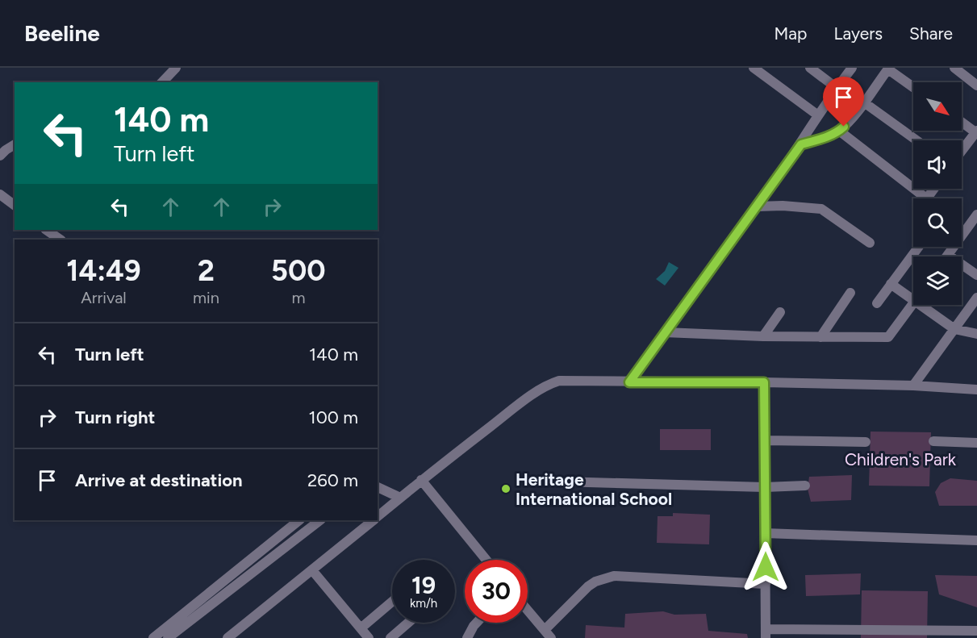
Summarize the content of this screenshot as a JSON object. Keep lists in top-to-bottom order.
{
  "parks": ["Children's Park"],
  "places": ["Heritage International School"],
  "north": "bottom right",
  "page": {
    "header": "Beeline",
    "nav": ["Map", "Layers", "Share"],
    "turn": ["140 m", "Turn left"],
    "eta": [
      "14:49",
      "Arrival",
      "2",
      "min",
      "500",
      "m"
    ],
    "list": [
      {
        "name": "Turn left",
        "value": "140 m"
      },
      {
        "name": "Turn right",
        "value": "100 m"
      },
      {
        "name": "Arrive at destination",
        "value": "260 m"
      }
    ],
    "speed": "19 km/h",
    "limit": "30"
  }
}
